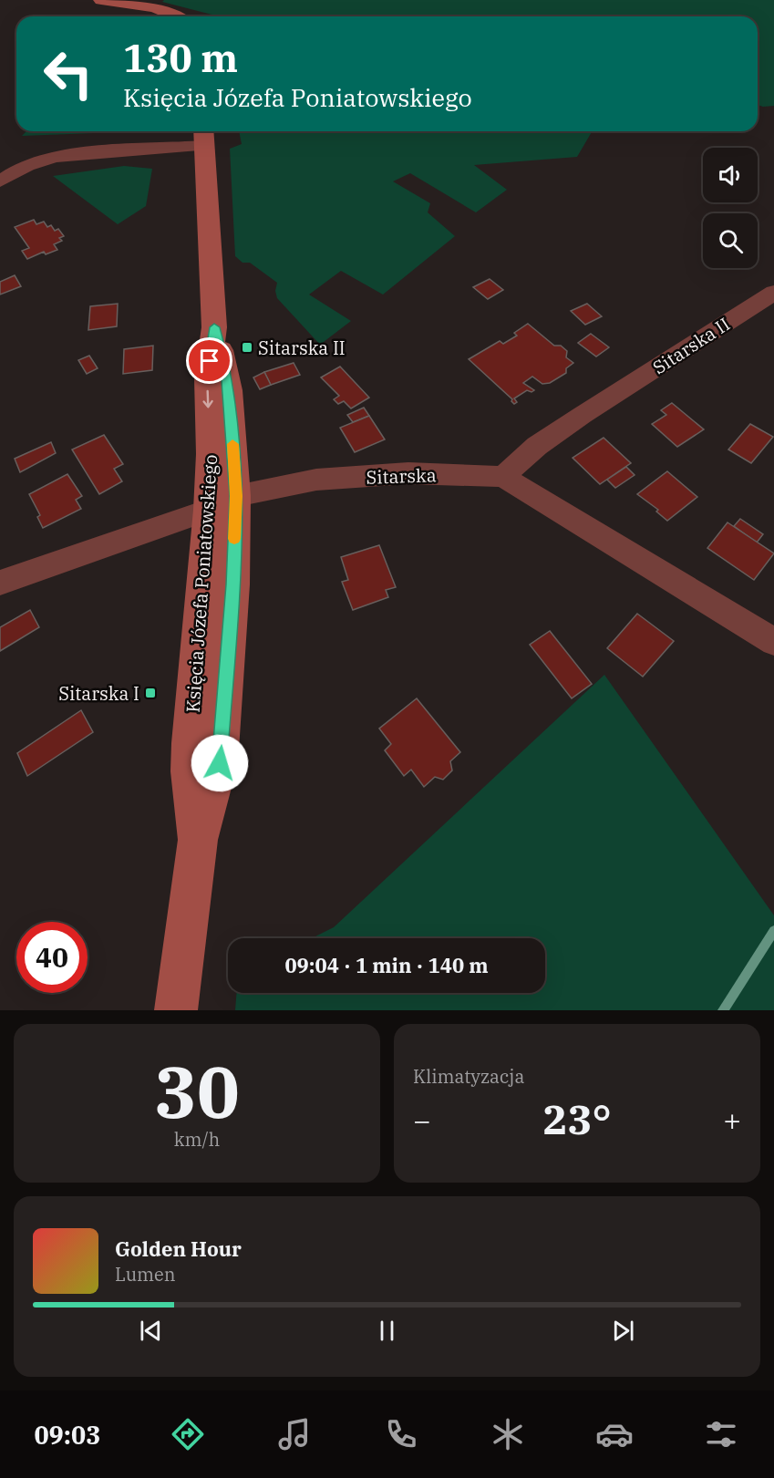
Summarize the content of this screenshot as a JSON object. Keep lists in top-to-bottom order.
{
  "streets": {
    "street": ["Sitarska II", "Sitarska", "Księcia Józefa Poniatowskiego"]
  },
  "crossings": [
    ["Sitarska II", "Sitarska"],
    ["Sitarska", "Księcia Józefa Poniatowskiego"]
  ],
  "places": {
    "transit": ["Sitarska II", "Sitarska I"]
  },
  "page": {
    "turn": ["130 m", "Księcia Józefa Poniatowskiego"],
    "limit": "40",
    "trip": "09:04 · 1 min · 140 m",
    "tile": [
      ["30", "km/h"],
      "Klimatyzacja"
    ],
    "heat": ["−", "23°", "+"],
    "song": ["Golden Hour", "Lumen"],
    "tabs": "09:03"
  }
}
